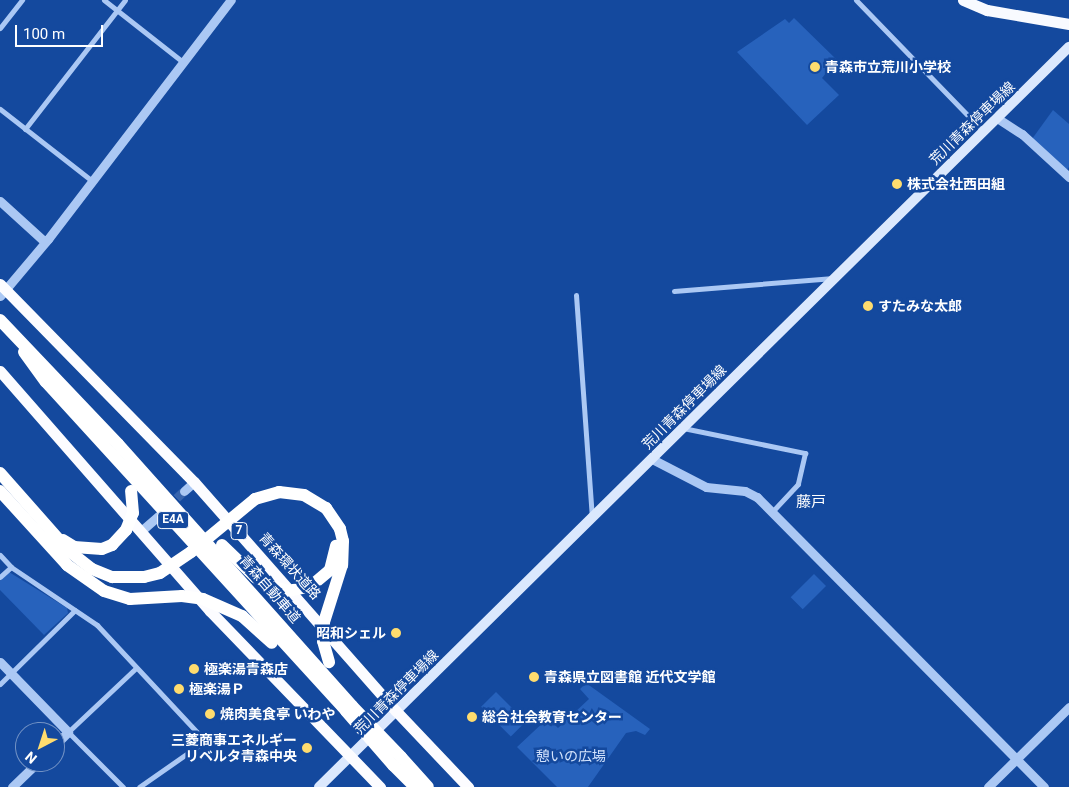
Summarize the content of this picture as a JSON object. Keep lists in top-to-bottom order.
{
  "streets": {
    "highway": [
      "E4A",
      "7",
      "青森環状道路",
      "青森自動車道"
    ],
    "main road": ["荒川青森停車場線"]
  },
  "crossings": [
    ["荒川青森停車場線", "青森環状道路"]
  ],
  "districts": ["藤戸"],
  "parks": ["憩いの広場"],
  "places": [
    "青森市立荒川小学校",
    "株式会社西田組",
    "すたみな太郎",
    "昭和シェル",
    "極楽湯青森店",
    "青森県立図書館 近代文学館",
    "極楽湯Ｐ",
    "焼肉美食亭 いわや",
    "総合社会教育センター",
    "三菱商事エネルギー リベルタ青森中央"
  ],
  "scale_bar": "100 m",
  "north": "bottom left"
}
